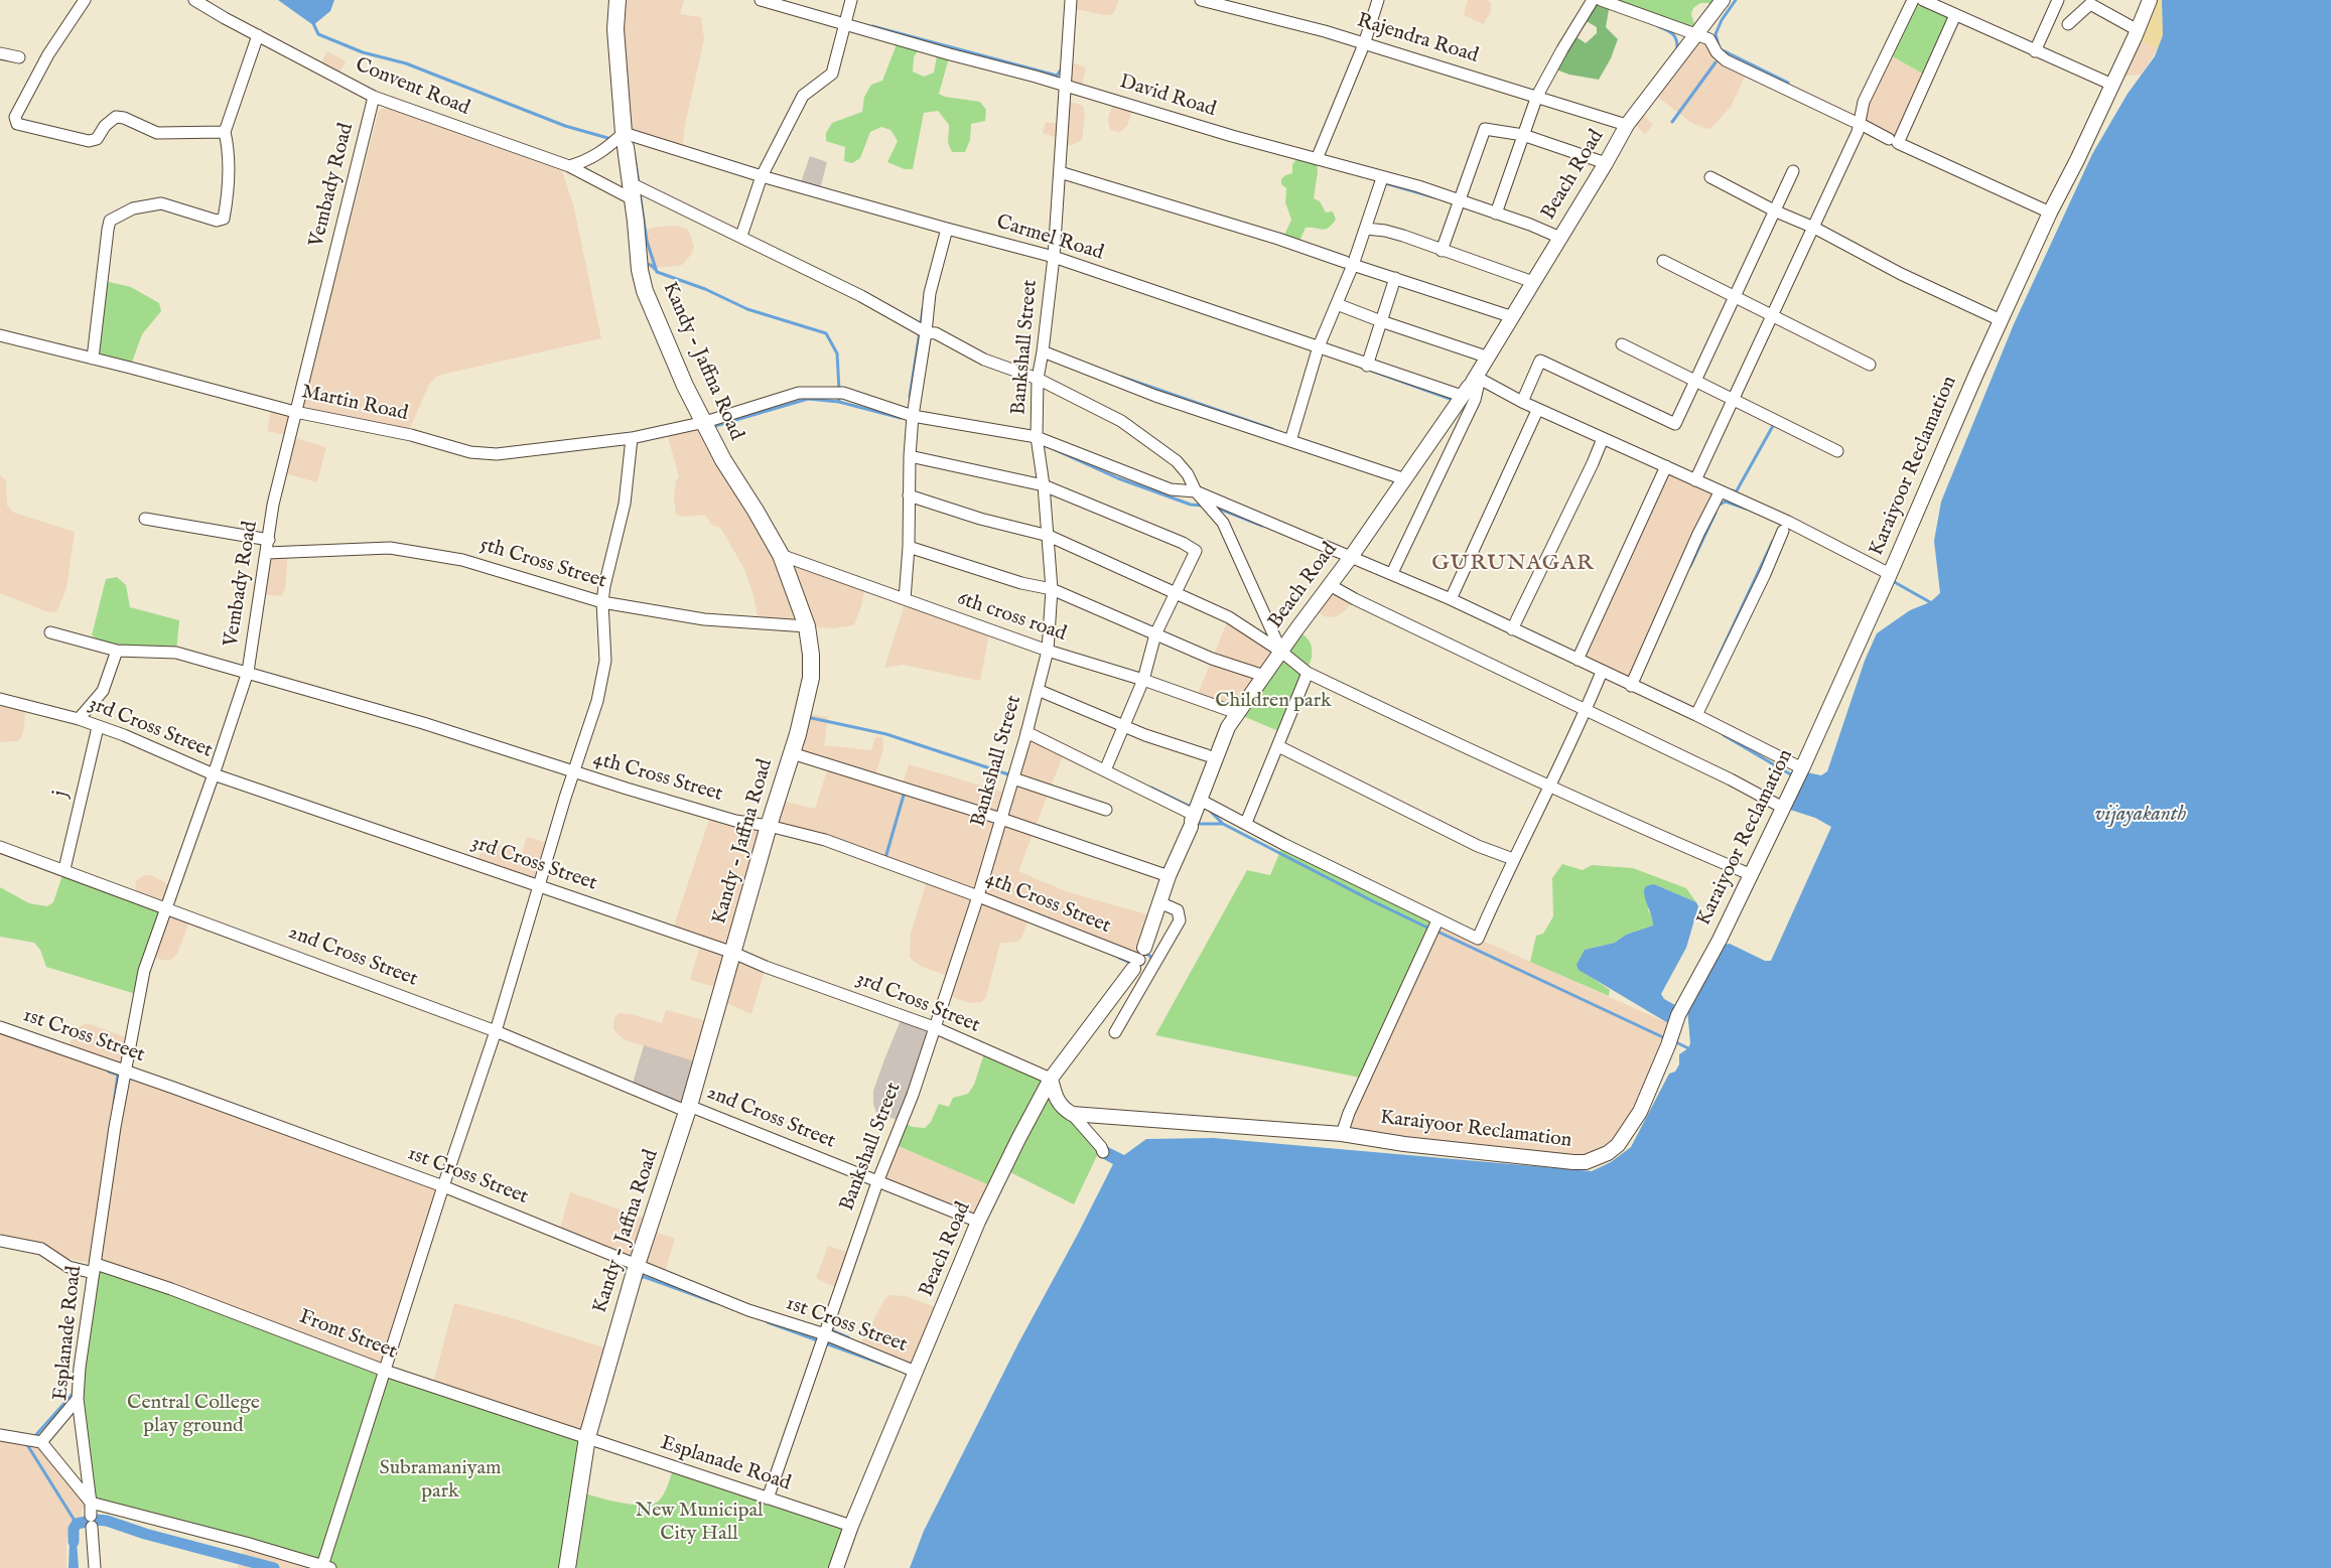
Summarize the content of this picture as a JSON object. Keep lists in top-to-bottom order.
{
  "streets": {
    "highway": ["Kandy - Jaffna Road"],
    "main road": ["Beach Road", "Karaiyoor Reclamation"],
    "street": [
      "Rajendra Road",
      "Convent Road",
      "David Road",
      "Vembady Road",
      "Carmel Road",
      "Bankshall Street",
      "Martin Road",
      "5th Cross Street",
      "6th cross road",
      "3rd Cross Street",
      "4th Cross Street",
      "j",
      "2nd Cross Street",
      "1st Cross Street",
      "Esplanade Road",
      "Front Street"
    ]
  },
  "crossings": [
    ["Convent Road", "Beach Road"],
    ["Convent Road", "Vembady Road"],
    ["Convent Road", "Bankshall Street"],
    ["Convent Road", "Kandy - Jaffna Road"],
    ["Convent Road", "Martin Road"],
    ["David Road", "Beach Road"],
    ["David Road", "Bankshall Street"],
    ["Beach Road", "Carmel Road"],
    ["Beach Road", "Martin Road"],
    ["Beach Road", "3rd Cross Street"],
    ["Beach Road", "4th Cross Street"],
    ["Beach Road", "2nd Cross Street"],
    ["Beach Road", "1st Cross Street"],
    ["Beach Road", "Esplanade Road"],
    ["Vembady Road", "Martin Road"],
    ["Vembady Road", "5th Cross Street"],
    ["Vembady Road", "3rd Cross Street"],
    ["Vembady Road", "4th Cross Street"],
    ["Vembady Road", "2nd Cross Street"],
    ["Vembady Road", "1st Cross Street"],
    ["Vembady Road", "Esplanade Road"],
    ["Carmel Road", "Bankshall Street"],
    ["Carmel Road", "Kandy - Jaffna Road"],
    ["Carmel Road", "Karaiyoor Reclamation"],
    ["Bankshall Street", "Martin Road"],
    ["Bankshall Street", "6th cross road"],
    ["Bankshall Street", "3rd Cross Street"],
    ["Bankshall Street", "4th Cross Street"],
    ["Bankshall Street", "2nd Cross Street"],
    ["Bankshall Street", "1st Cross Street"],
    ["Bankshall Street", "Esplanade Road"],
    ["Kandy - Jaffna Road", "Martin Road"],
    ["Kandy - Jaffna Road", "5th Cross Street"],
    ["Kandy - Jaffna Road", "6th cross road"],
    ["Kandy - Jaffna Road", "3rd Cross Street"],
    ["Kandy - Jaffna Road", "4th Cross Street"],
    ["Kandy - Jaffna Road", "2nd Cross Street"],
    ["Kandy - Jaffna Road", "1st Cross Street"],
    ["Kandy - Jaffna Road", "Esplanade Road"],
    ["Kandy - Jaffna Road", "Front Street"],
    ["Martin Road", "Karaiyoor Reclamation"],
    ["3rd Cross Street", "j"],
    ["j", "2nd Cross Street"],
    ["1st Cross Street", "Esplanade Road"],
    ["Esplanade Road", "Front Street"]
  ],
  "districts": ["GURUNAGAR"],
  "water": ["vijayakanth"],
  "parks": [
    "Children park",
    "Central College play ground",
    "Subramaniyam park",
    "New Municipal City Hall"
  ]
}
